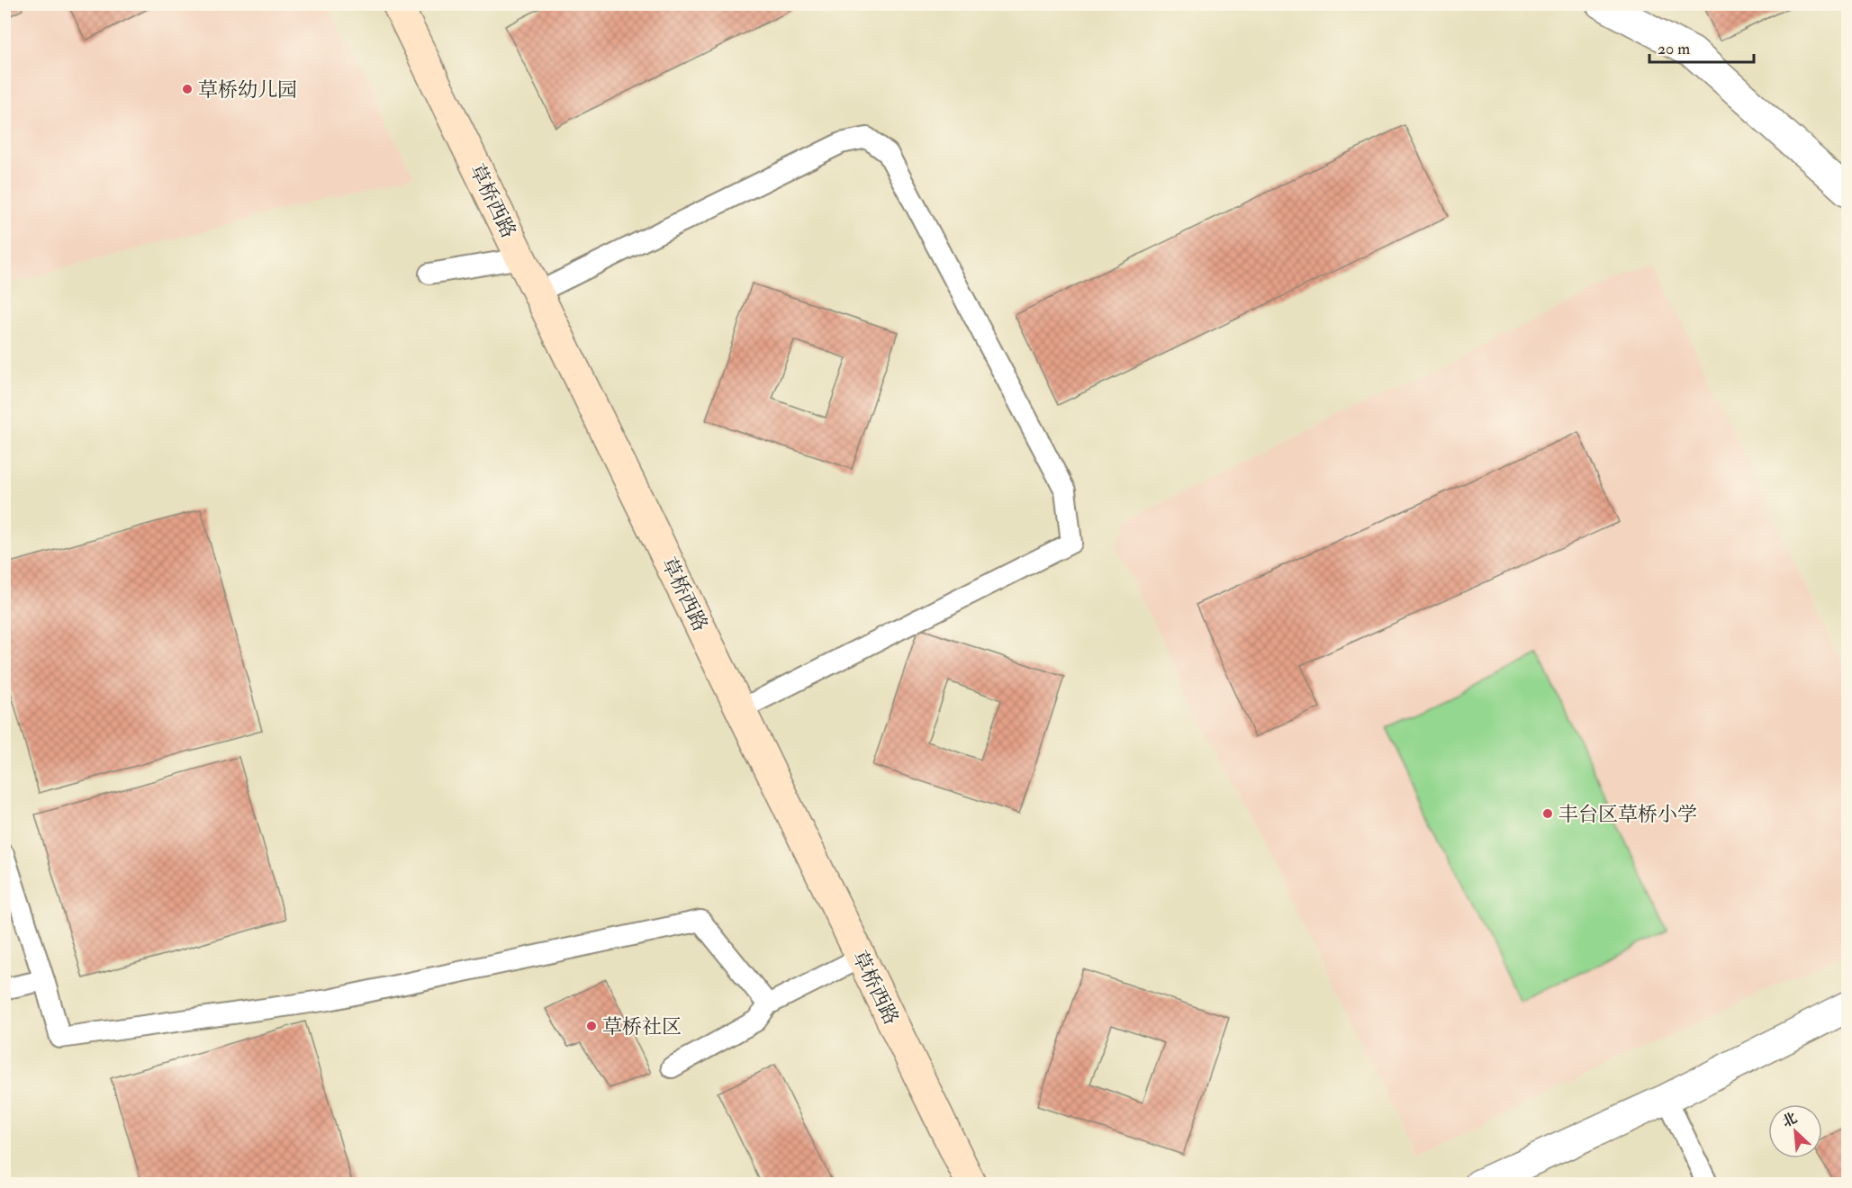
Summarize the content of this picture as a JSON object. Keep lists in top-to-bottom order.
{
  "streets": {
    "street": ["草桥西路"]
  },
  "places": ["草桥幼儿园", "丰台区草桥小学", "草桥社区"],
  "scale_bar": "20 m",
  "north": "top left"
}
